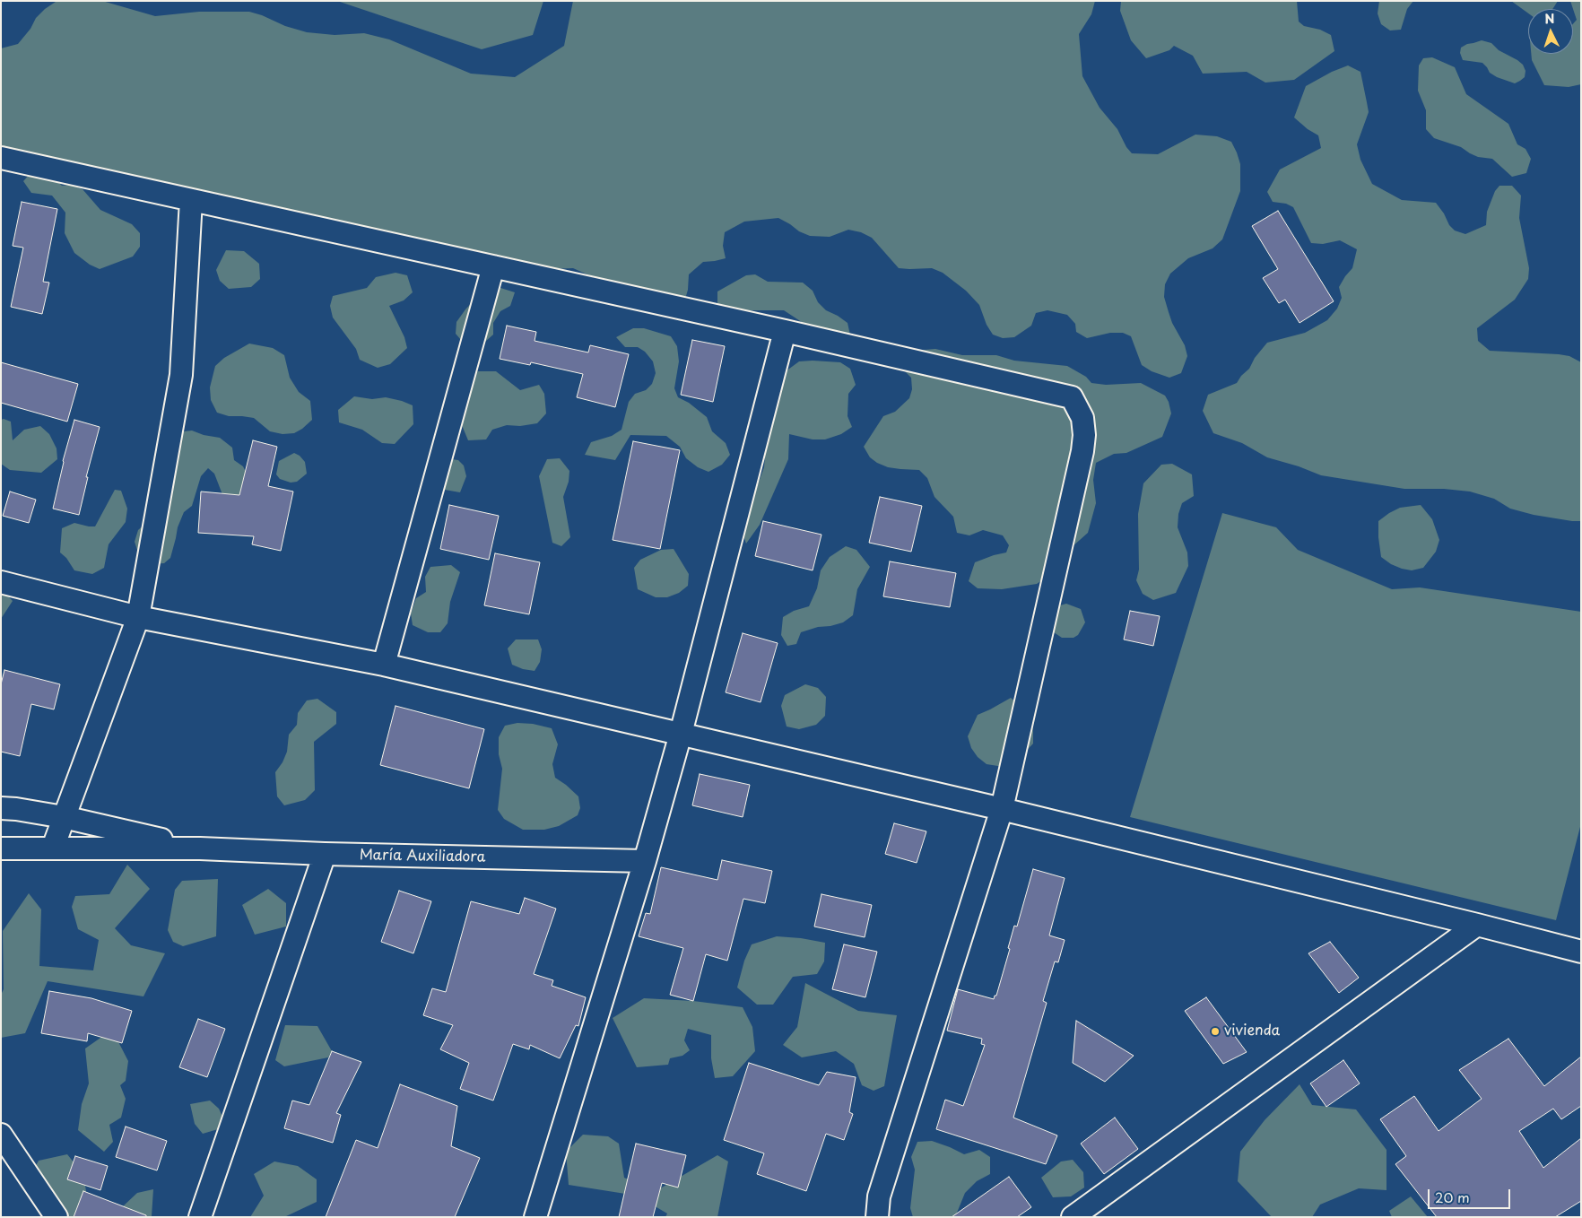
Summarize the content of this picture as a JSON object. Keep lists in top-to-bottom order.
{
  "streets": {
    "street": ["María Auxiliadora"]
  },
  "places": ["vivienda"],
  "scale_bar": "20 m",
  "north": "top"
}
